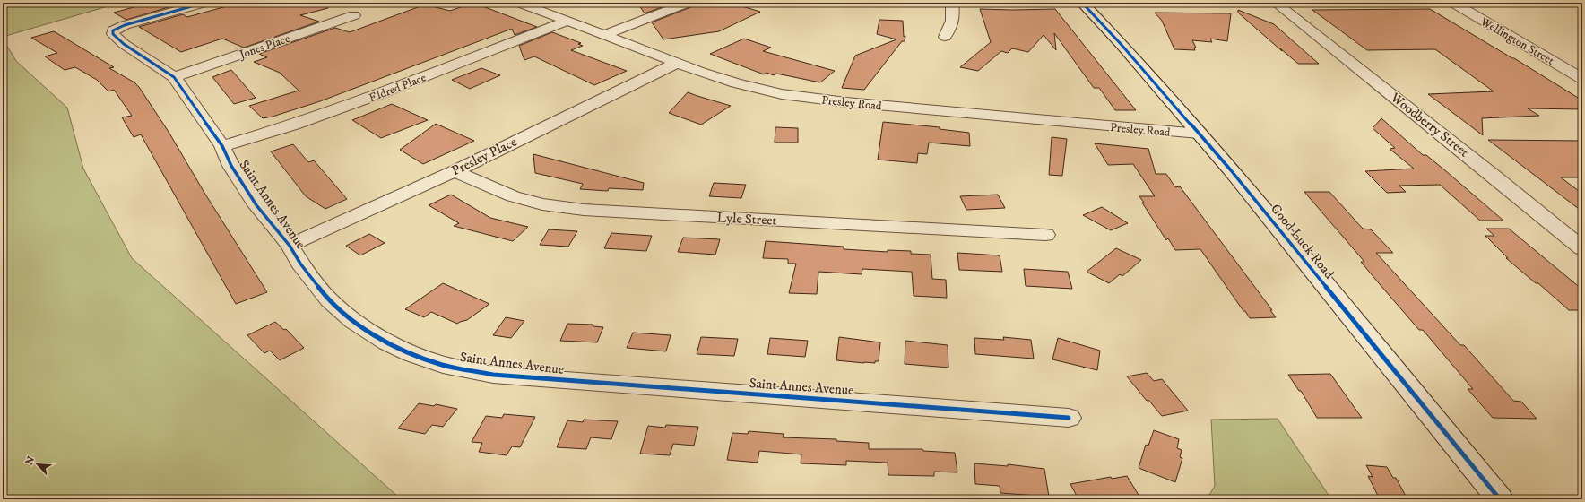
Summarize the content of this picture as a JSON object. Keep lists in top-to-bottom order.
{
  "streets": {
    "street": [
      "Wellington Street",
      "Jones Place",
      "Eldred Place",
      "Presley Road",
      "Woodberry Street",
      "Presley Place",
      "Saint Annes Avenue",
      "Lyle Street",
      "Good Luck Road"
    ]
  },
  "crossings": [
    ["Jones Place", "Saint Annes Avenue"],
    ["Eldred Place", "Presley Road"],
    ["Eldred Place", "Saint Annes Avenue"],
    ["Presley Road", "Presley Place"],
    ["Presley Road", "Good Luck Road"],
    ["Presley Place", "Saint Annes Avenue"],
    ["Presley Place", "Lyle Street"]
  ],
  "north": "top left"
}
